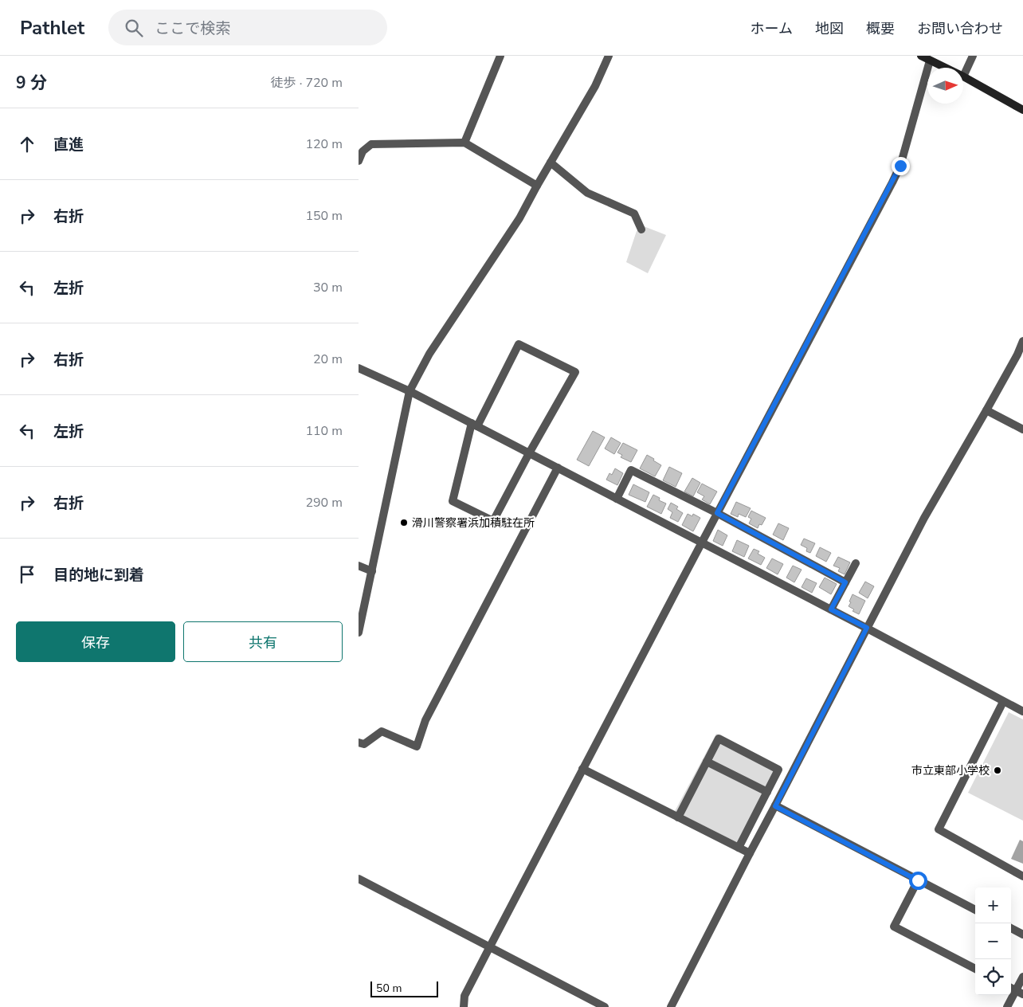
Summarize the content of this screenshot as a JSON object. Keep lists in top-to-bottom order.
{
  "places": ["滑川警察署浜加積駐在所", "市立東部小学校"],
  "scale_bar": "50 m",
  "north": "right",
  "page": {
    "header": "Pathlet",
    "search": "ここで検索",
    "nav": [
      "ホーム",
      "地図",
      "概要",
      "お問い合わせ"
    ],
    "heading": ["9 分", "徒歩 · 720 m"],
    "list": [
      ["直進", "120 m"],
      ["右折", "150 m"],
      ["左折", "30 m"],
      ["右折", "20 m"],
      ["左折", "110 m"],
      ["右折", "290 m"],
      "目的地に到着"
    ],
    "buttons": ["保存", "共有"],
    "map_buttons": ["+", "−"],
    "scale": "50 m"
  }
}
